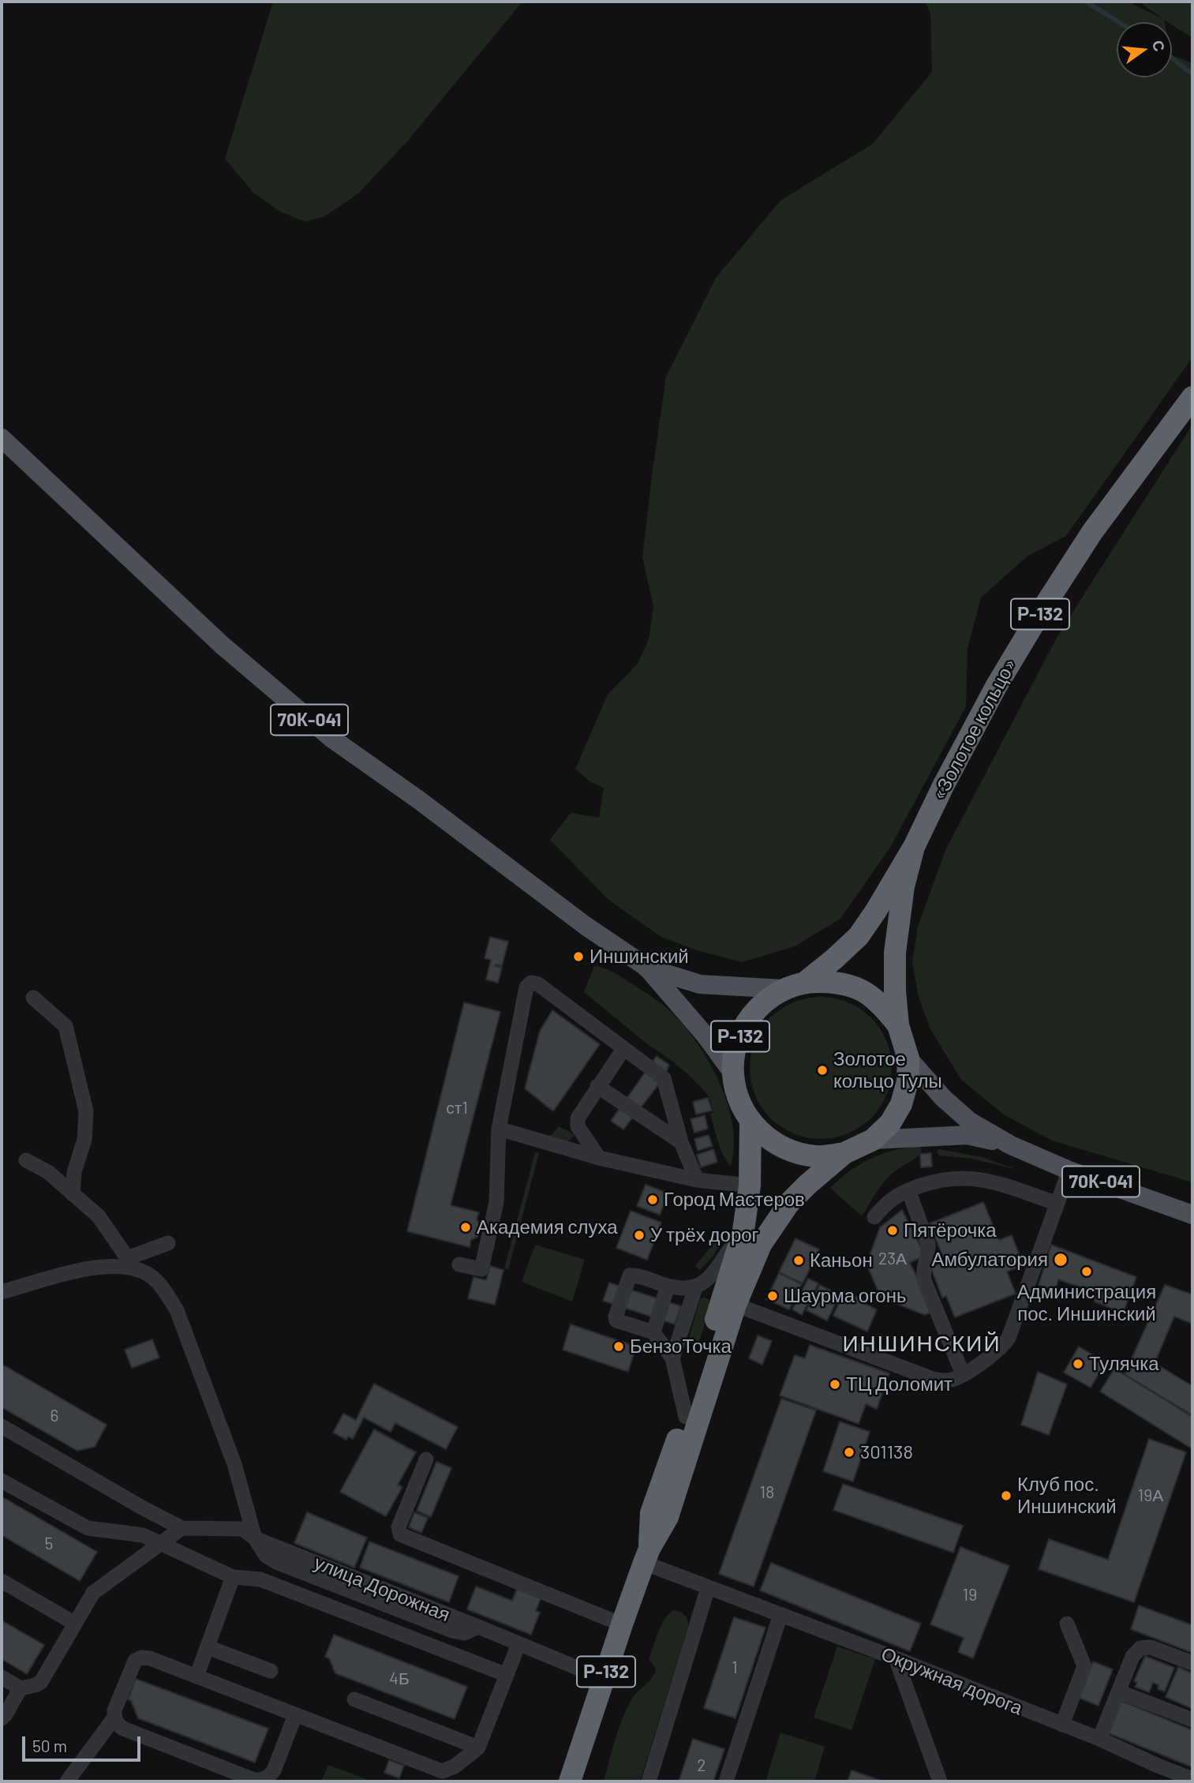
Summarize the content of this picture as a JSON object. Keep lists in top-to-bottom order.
{
  "streets": {
    "highway": ["Р-132", "«Золотое кольцо»"],
    "main road": ["70К-041"],
    "street": ["улица Дорожная", "Окружная дорога"]
  },
  "crossings": [
    ["70К-041", "«Золотое кольцо»"],
    ["«Золотое кольцо»", "улица Дорожная"],
    ["«Золотое кольцо»", "Окружная дорога"]
  ],
  "districts": ["ИНШИНСКИЙ"],
  "places": [
    "Иншинский",
    "Золотое кольцо Тулы",
    "Город Мастеров",
    "Академия слуха",
    "Пятёрочка",
    "У трёх дорог",
    "Амбулатория",
    "Каньон",
    "Администрация пос. Иншинский",
    "Шаурма огонь",
    "БензоТочка",
    "Тулячка",
    "ТЦ Доломит",
    "301138",
    "Клуб пос. Иншинский"
  ],
  "house_numbers": [
    "ст1",
    "23А",
    "6",
    "18",
    "19А",
    "5",
    "19",
    "1",
    "4Б",
    "2"
  ],
  "scale_bar": "50 m",
  "north": "right"
}
